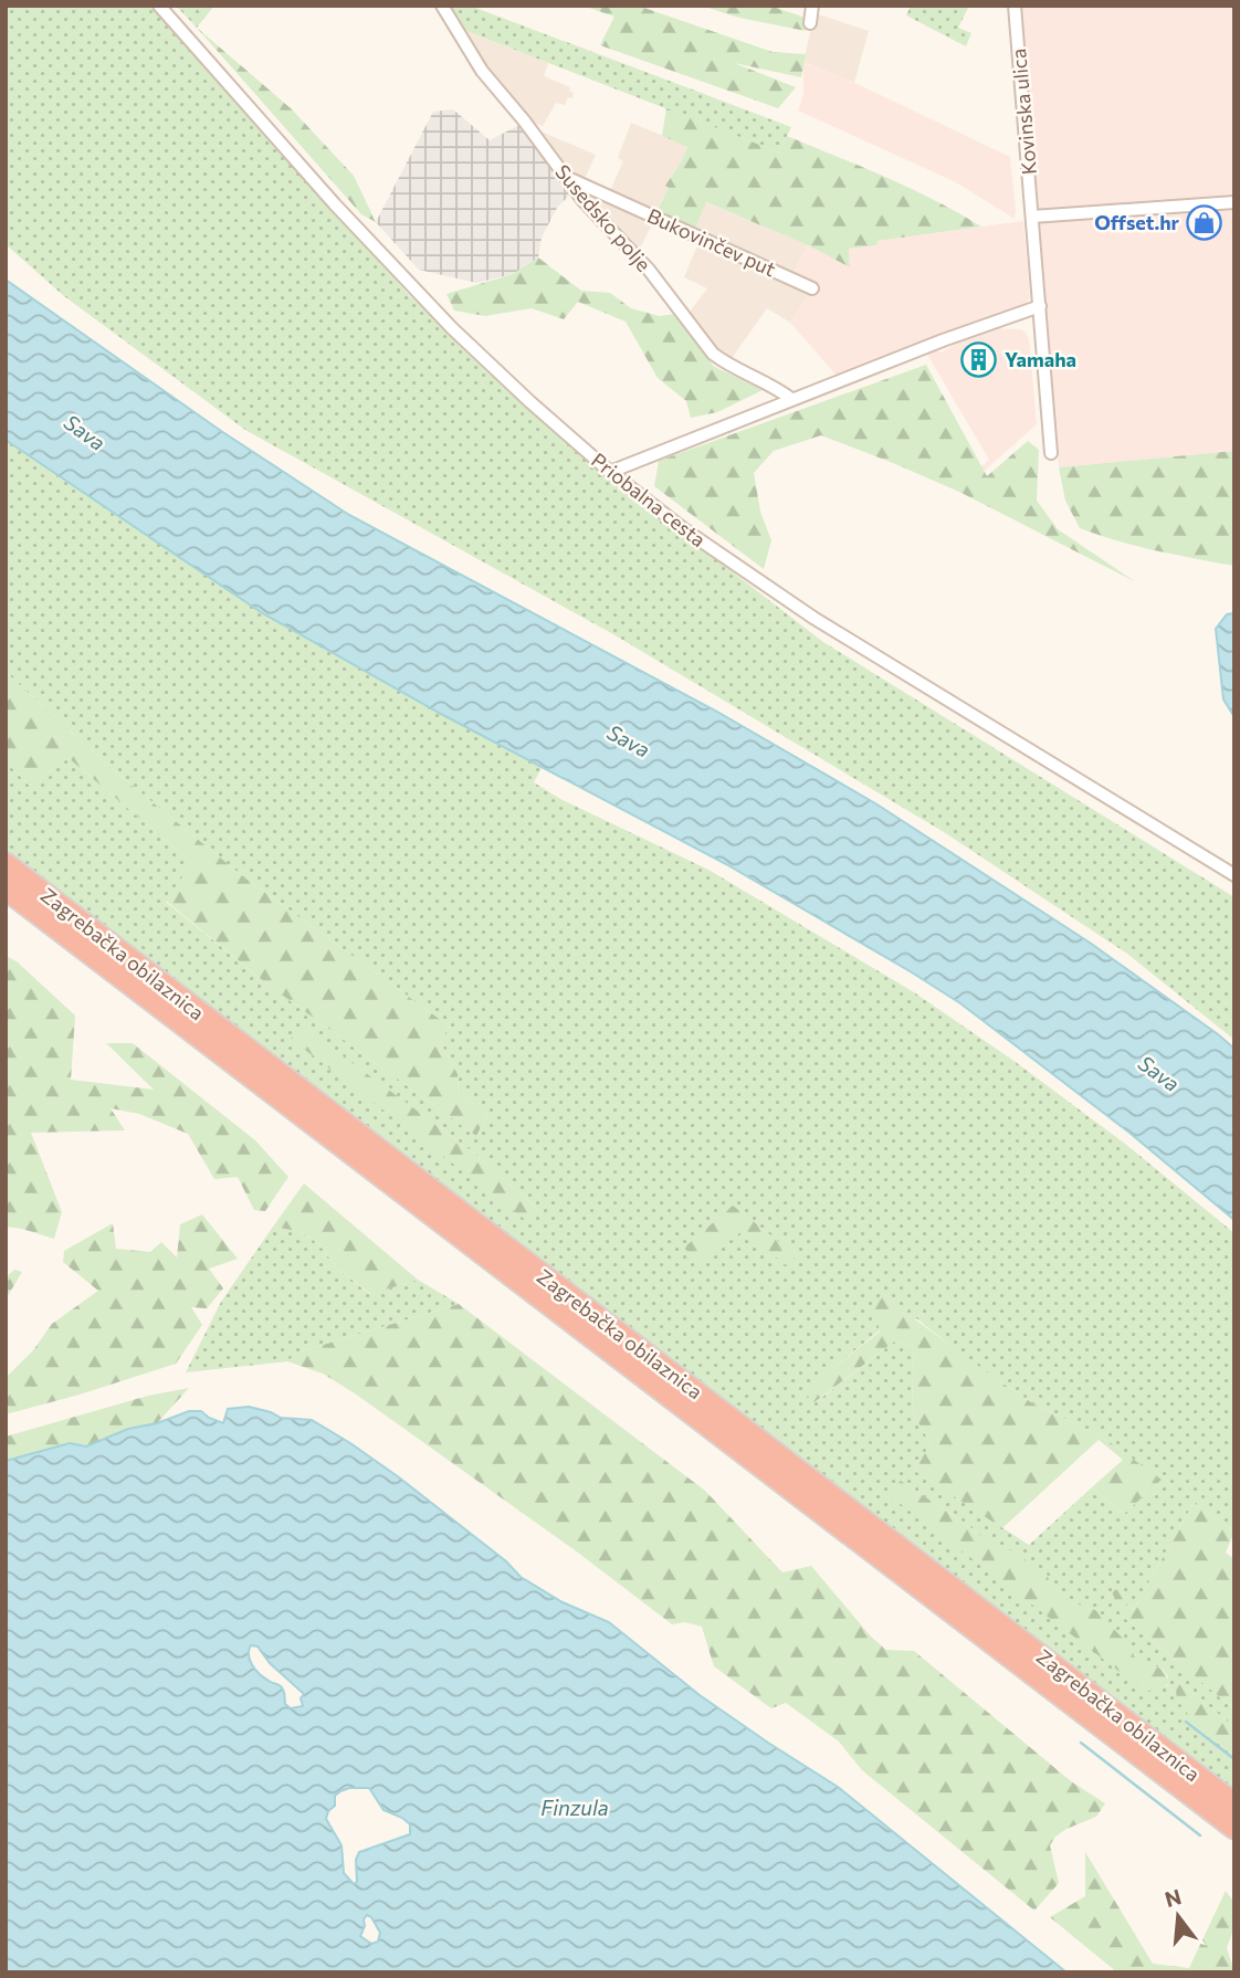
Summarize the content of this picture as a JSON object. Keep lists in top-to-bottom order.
{
  "streets": {
    "highway": ["Zagrebačka obilaznica"],
    "street": [
      "Kovinska ulica",
      "Susedsko polje",
      "Bukovinčev put",
      "Priobalna cesta"
    ]
  },
  "crossings": [
    ["Susedsko polje", "Bukovinčev put"]
  ],
  "water": ["Sava", "Finzula"],
  "places": {
    "shop": ["Offset.hr"],
    "building": ["Yamaha"]
  },
  "north": "top"
}
